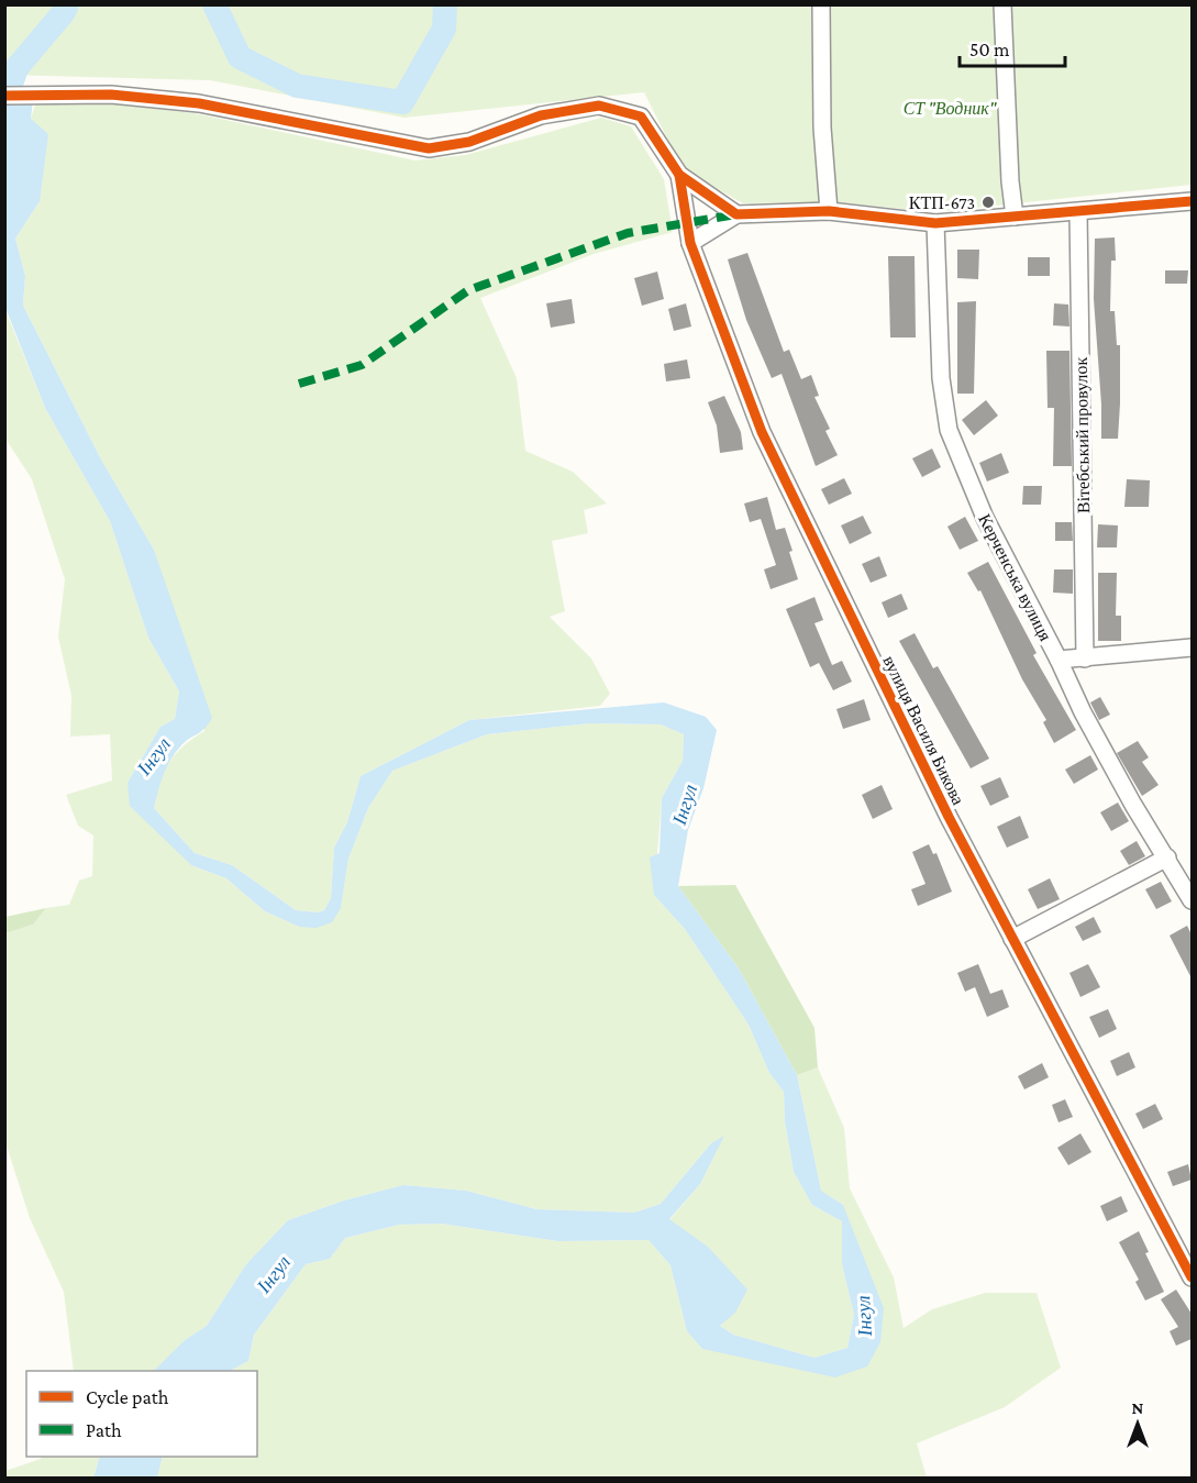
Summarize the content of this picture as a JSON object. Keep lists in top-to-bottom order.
{
  "streets": {
    "street": ["Вітебський провулок", "Керченська вулиця", "вулиця Василя Бикова"]
  },
  "water": ["Інгул"],
  "parks": ["СТ \"Водник\""],
  "places": ["КТП-673"],
  "legend": ["Cycle path", "Path"],
  "scale_bar": "50 m",
  "north": "top"
}
